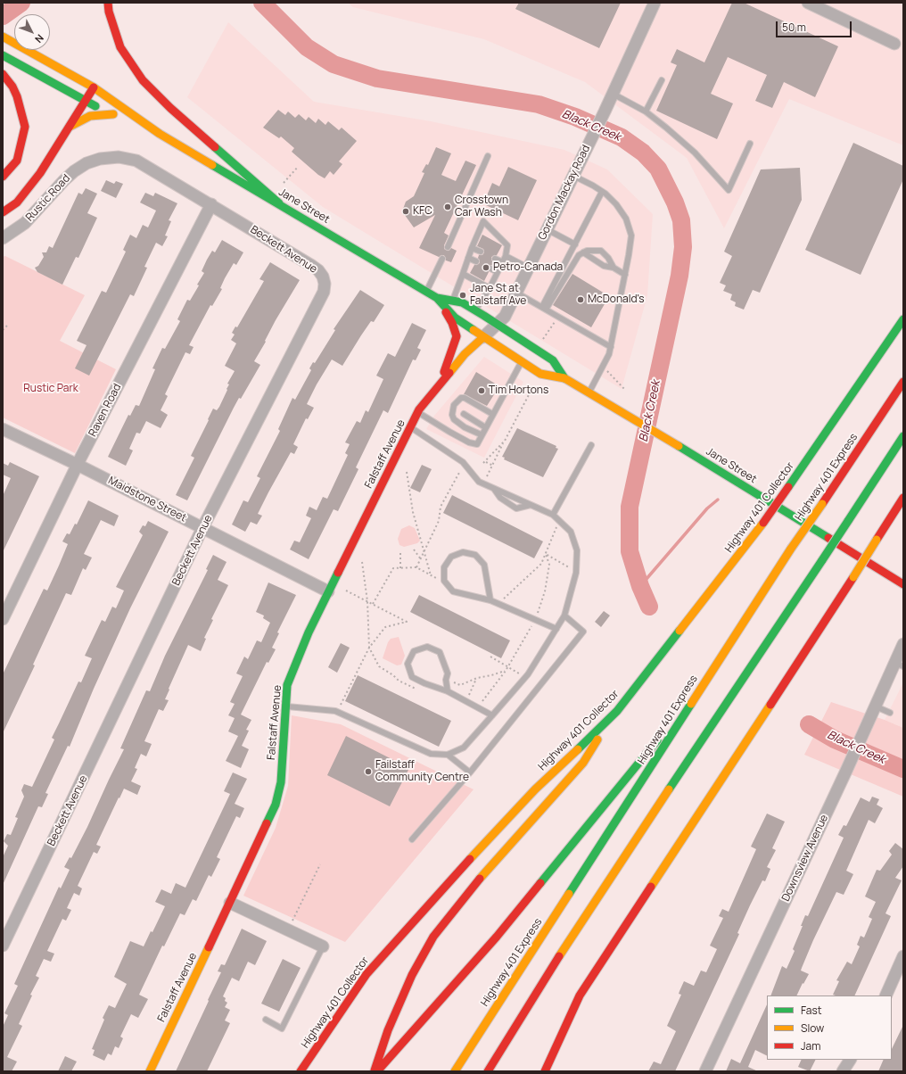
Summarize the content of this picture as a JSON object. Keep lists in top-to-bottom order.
{
  "streets": {
    "main road": [
      "Jane Street",
      "Falstaff Avenue",
      "Highway 401 Express",
      "Highway 401 Collector"
    ],
    "street": [
      "Gordon Mackay Road",
      "Rustic Road",
      "Beckett Avenue",
      "Raven Road",
      "Maidstone Street",
      "Downsview Avenue"
    ]
  },
  "crossings": [
    ["Gordon Mackay Road", "Jane Street"],
    ["Gordon Mackay Road", "Falstaff Avenue"],
    ["Rustic Road", "Beckett Avenue"],
    ["Rustic Road", "Raven Road"],
    ["Jane Street", "Falstaff Avenue"],
    ["Beckett Avenue", "Raven Road"],
    ["Beckett Avenue", "Maidstone Street"],
    ["Raven Road", "Maidstone Street"],
    ["Falstaff Avenue", "Maidstone Street"]
  ],
  "water": ["Black Creek"],
  "parks": ["Rustic Park"],
  "places": [
    "Crosstown Car Wash",
    "KFC",
    "Petro-Canada",
    "Jane St at Falstaff Ave",
    "McDonald's",
    "Tim Hortons",
    "Failstaff Community Centre"
  ],
  "legend": ["Fast", "Slow", "Jam"],
  "scale_bar": "50 m",
  "north": "bottom right"
}
